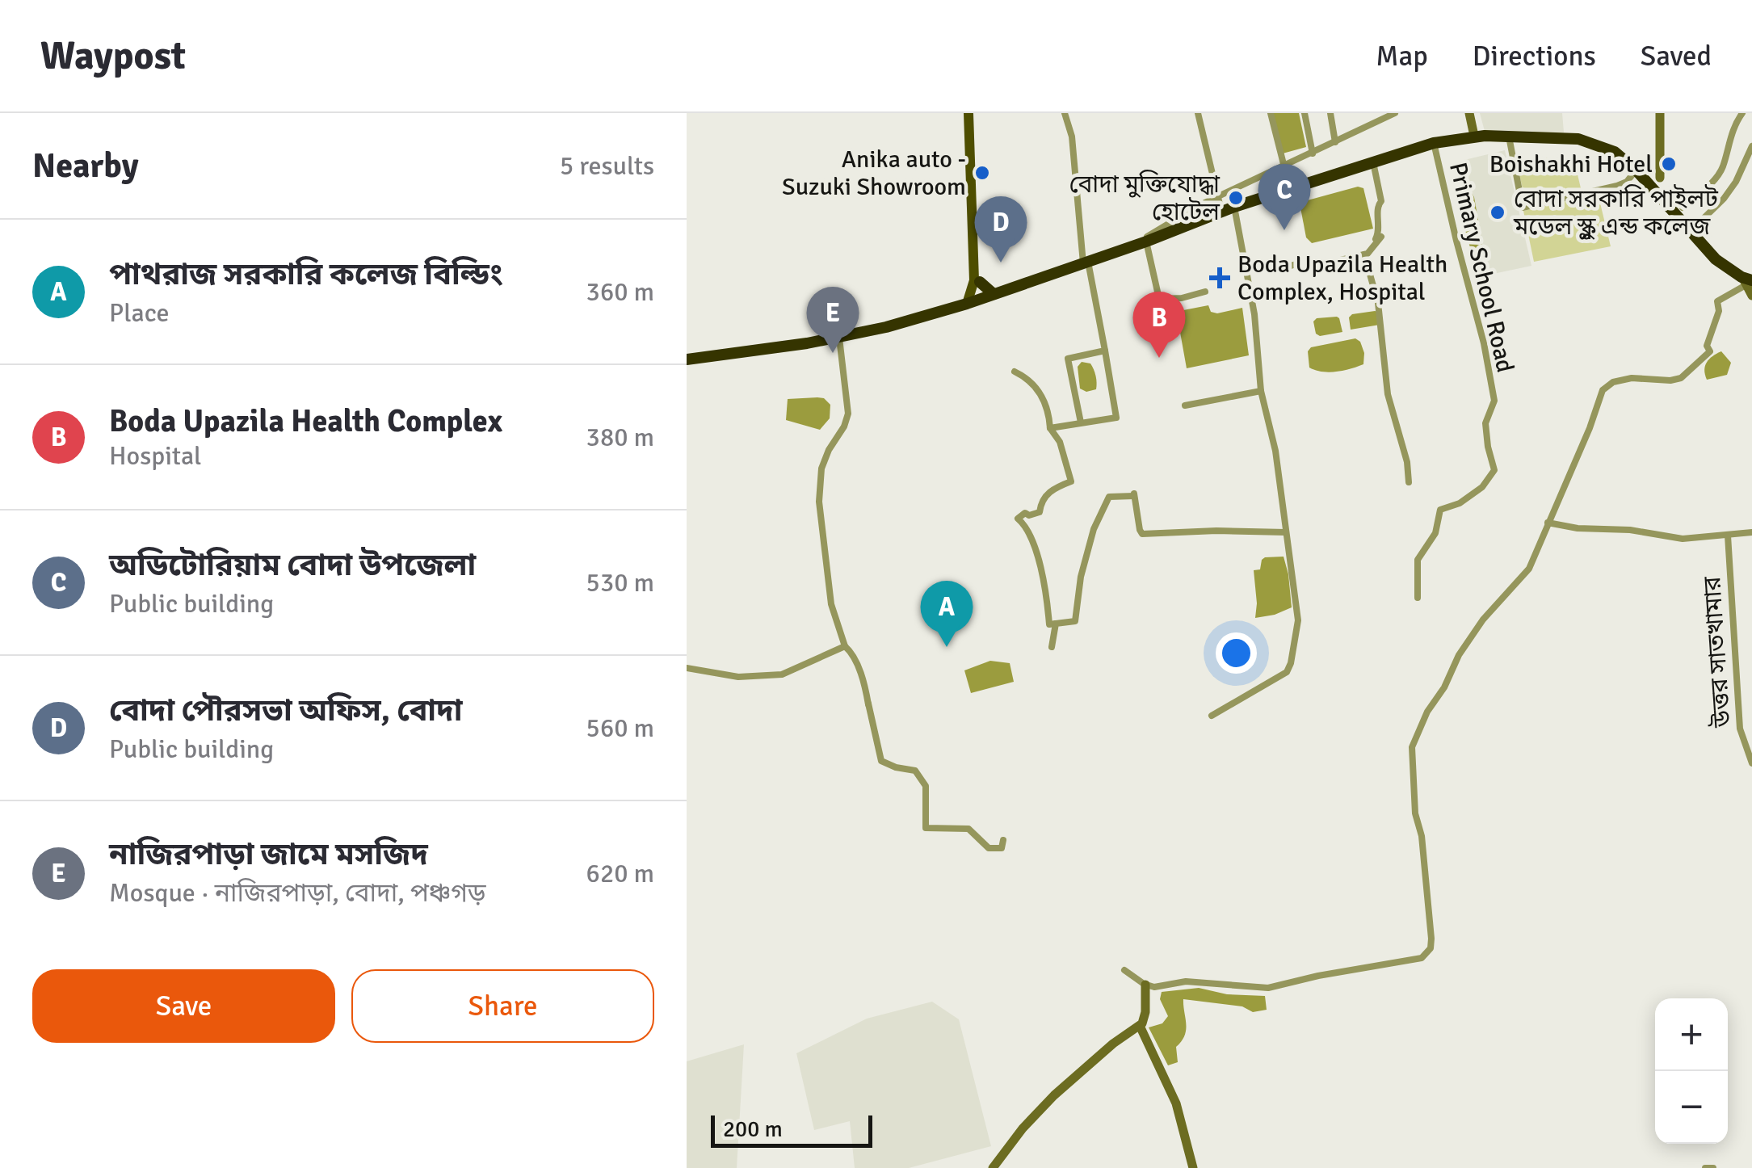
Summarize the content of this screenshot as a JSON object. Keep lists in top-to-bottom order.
{
  "streets": {
    "street": ["Primary School Road", "উত্তর সাতখামার"]
  },
  "places": {
    "other": [
      "Boishakhi Hotel",
      "Anika auto - Suzuki Showroom",
      "বোদা মুক্তিযোদ্ধা হোটেল",
      "বোদা সরকারি পাইলট মডেল স্কুল এন্ড কলেজ"
    ],
    "health": ["Boda Upazila Health Complex, Hospital"]
  },
  "scale_bar": "200 m",
  "page": {
    "header": "Waypost",
    "nav": ["Map", "Directions", "Saved"],
    "heading": ["Nearby", "5 results"],
    "pins": [
      "C",
      "D",
      "E",
      "B",
      "A"
    ],
    "list": [
      {
        "mark": "A",
        "name": "পাথরাজ সরকারি কলেজ বিল্ডিং",
        "note": "Place",
        "value": "360 m"
      },
      {
        "mark": "B",
        "name": "Boda Upazila Health Complex",
        "note": "Hospital",
        "value": "380 m"
      },
      {
        "mark": "C",
        "name": "অডিটোরিয়াম বোদা উপজেলা",
        "note": "Public building",
        "value": "530 m"
      },
      {
        "mark": "D",
        "name": "বোদা পৌরসভা অফিস, বোদা",
        "note": "Public building",
        "value": "560 m"
      },
      {
        "mark": "E",
        "name": "নাজিরপাড়া জামে মসজিদ",
        "note": "Mosque · নাজিরপাড়া, বোদা, পঞ্চগড়",
        "value": "620 m"
      }
    ],
    "buttons": ["Save", "Share"],
    "map_buttons": ["+", "−"],
    "scale": "200 m"
  }
}
